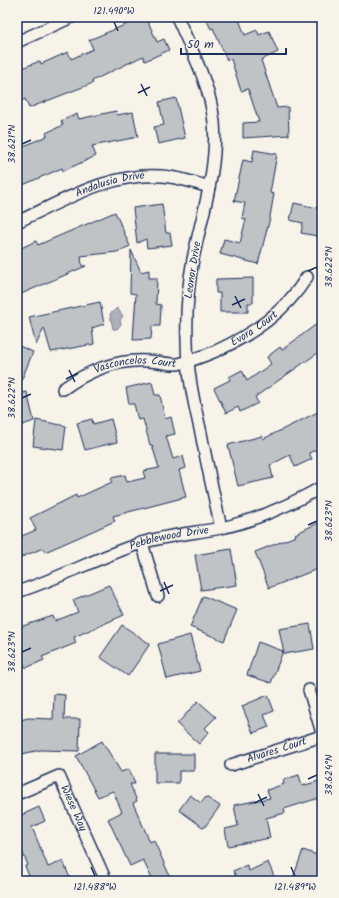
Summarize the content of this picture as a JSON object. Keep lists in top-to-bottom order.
{
  "streets": {
    "street": [
      "Andalusia Drive",
      "Leonor Drive",
      "Evora Court",
      "Vasconcelos Court",
      "Pebblewood Drive",
      "Alvares Court",
      "Wiese Way"
    ]
  },
  "crossings": [
    ["Andalusia Drive", "Leonor Drive"],
    ["Leonor Drive", "Evora Court"],
    ["Leonor Drive", "Vasconcelos Court"],
    ["Leonor Drive", "Pebblewood Drive"],
    ["Evora Court", "Vasconcelos Court"]
  ],
  "scale_bar": "50 m",
  "coordinates": [
    "121.490°W",
    "38.621°N",
    "38.622°N",
    "38.623°N",
    "38.624°N",
    "121.488°W",
    "121.489°W"
  ]
}
